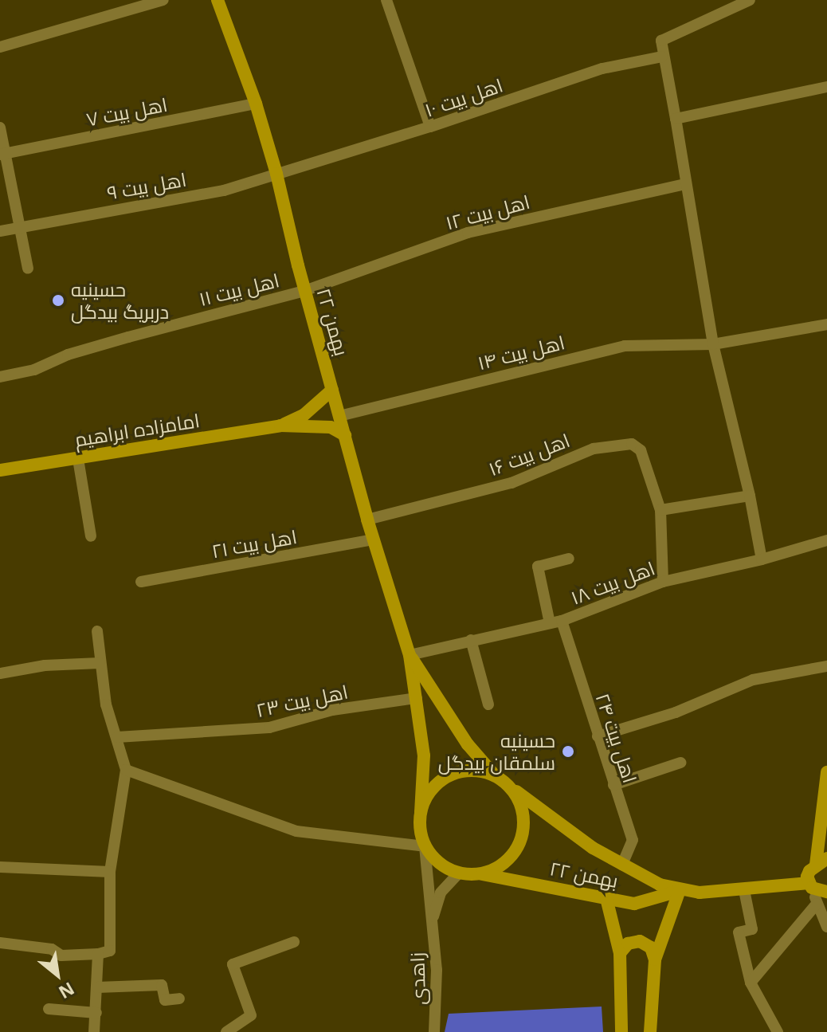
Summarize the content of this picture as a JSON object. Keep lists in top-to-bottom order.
{
  "streets": {
    "street": [
      "اهل بیت ۱۰",
      "اهل بیت ۷",
      "اهل بیت ۹",
      "اهل بیت ۱۲",
      "اهل بیت ۱۱",
      "۲۲ بهمن",
      "اهل بیت ۱۴",
      "امامزاده ابراهیم",
      "اهل بیت ۱۶",
      "اهل بیت ۲۱",
      "اهل بیت ۱۸",
      "اهل بیت ۲۳",
      "اهل بیت ۲۴",
      "زاهدی"
    ]
  },
  "crossings": [
    ["اهل بیت ۱۰", "اهل بیت ۹"],
    ["اهل بیت ۱۰", "۲۲ بهمن"],
    ["اهل بیت ۷", "۲۲ بهمن"],
    ["اهل بیت ۹", "۲۲ بهمن"],
    ["اهل بیت ۱۲", "اهل بیت ۱۱"],
    ["اهل بیت ۱۲", "۲۲ بهمن"],
    ["اهل بیت ۱۱", "۲۲ بهمن"],
    ["۲۲ بهمن", "اهل بیت ۱۴"],
    ["۲۲ بهمن", "امامزاده ابراهیم"],
    ["۲۲ بهمن", "اهل بیت ۱۶"],
    ["۲۲ بهمن", "اهل بیت ۲۱"],
    ["۲۲ بهمن", "اهل بیت ۱۸"],
    ["۲۲ بهمن", "اهل بیت ۲۳"],
    ["۲۲ بهمن", "اهل بیت ۲۴"],
    ["۲۲ بهمن", "زاهدی"],
    ["اهل بیت ۱۶", "اهل بیت ۱۸"],
    ["اهل بیت ۱۸", "اهل بیت ۲۴"]
  ],
  "places": ["حسینیه دربریگ بیدگل", "حسینیه سلمقان بیدگل"],
  "north": "bottom right"
}
